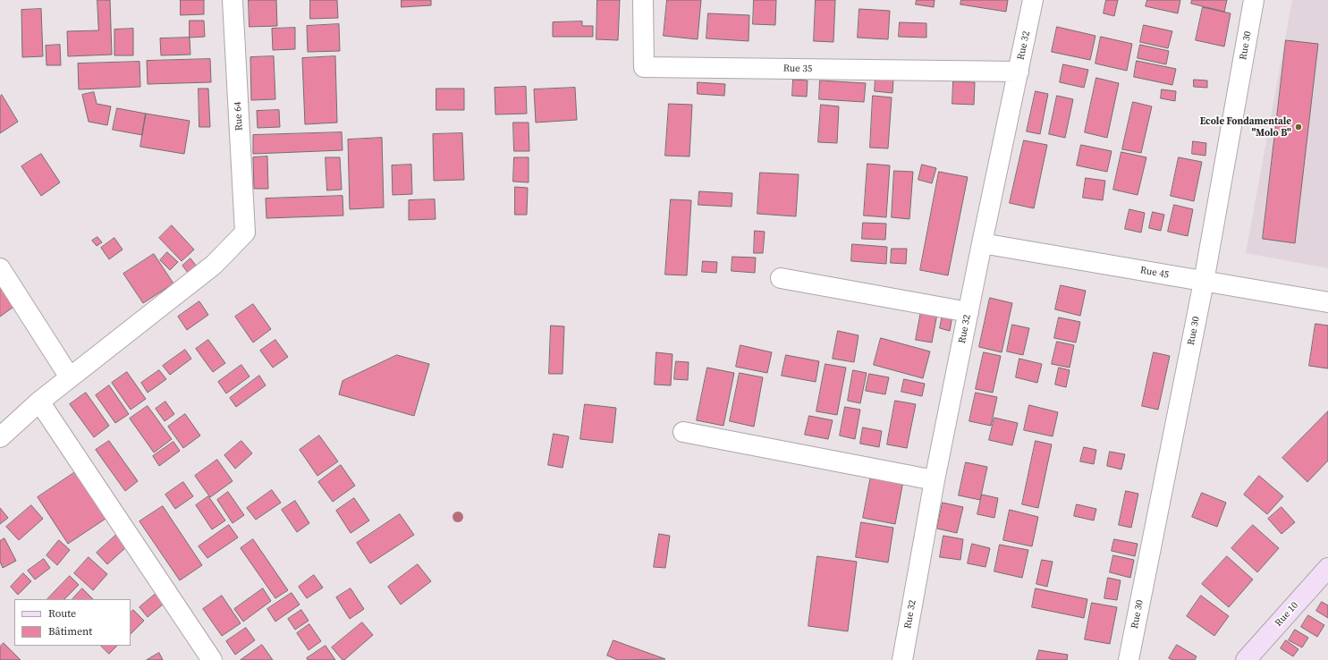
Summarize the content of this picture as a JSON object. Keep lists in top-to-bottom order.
{
  "streets": {
    "main road": ["Rue 10"],
    "street": [
      "Rue 32",
      "Rue 30",
      "Rue 35",
      "Rue 64",
      "Rue 45"
    ]
  },
  "crossings": [
    ["Rue 32", "Rue 35"],
    ["Rue 32", "Rue 45"],
    ["Rue 30", "Rue 45"]
  ],
  "places": ["Ecole Fondamentale \"Molo B\""],
  "legend": ["Route", "Bâtiment"]
}
